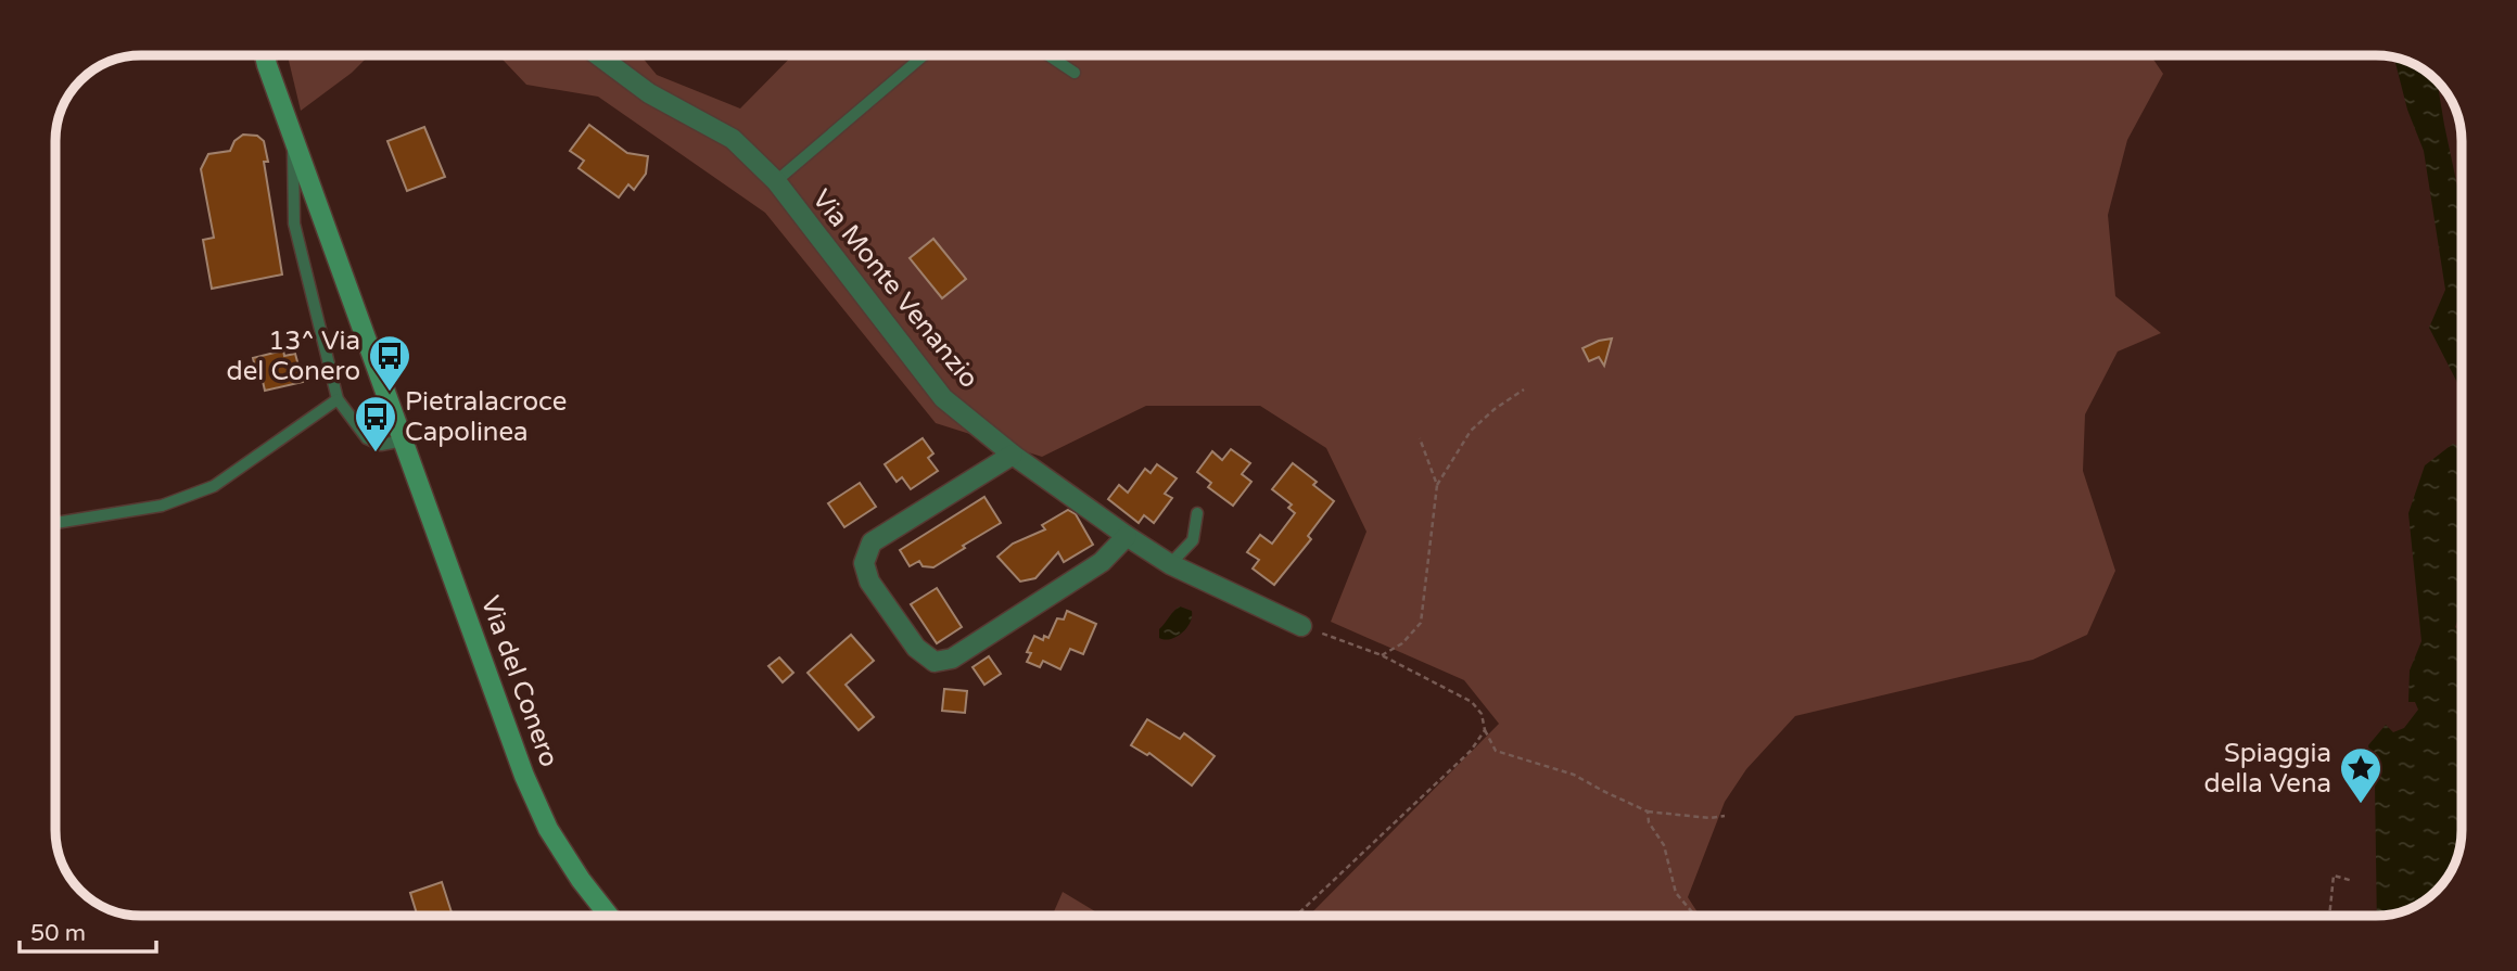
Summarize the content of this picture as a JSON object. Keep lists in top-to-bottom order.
{
  "streets": {
    "main road": ["Via del Conero"],
    "street": ["Via Monte Venanzio"]
  },
  "places": {
    "bus stop": ["13^ Via del Conero", "Pietralacroce Capolinea"],
    "place": ["Spiaggia della Vena"]
  },
  "scale_bar": "50 m"
}
